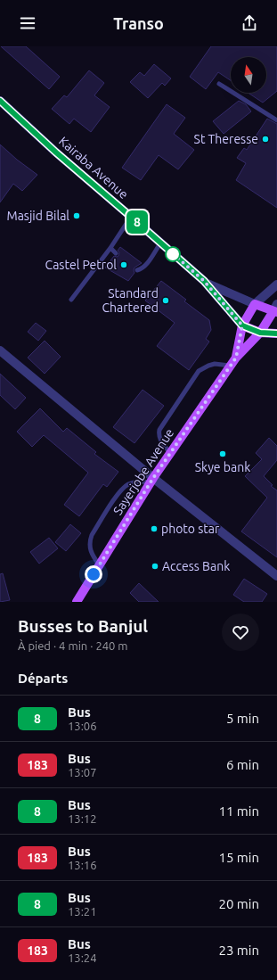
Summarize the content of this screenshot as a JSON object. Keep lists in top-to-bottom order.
{
  "streets": {
    "main road": ["Kairaba Avenue", "Sayerjobe Avenue"]
  },
  "crossings": [
    ["Kairaba Avenue", "Sayerjobe Avenue"]
  ],
  "places": [
    "St Theresse",
    "Masjid Bilal",
    "Castel Petrol",
    "Standard Chartered",
    "Skye bank",
    "photo star",
    "Access Bank"
  ],
  "lines": ["bus line 8"],
  "north": "top",
  "page": {
    "header": "Transo",
    "on_map": "8",
    "heading": [
      ["Busses to Banjul", "À pied · 4 min · 240 m"],
      "Départs"
    ],
    "list": [
      {
        "mark": "8",
        "name": "Bus",
        "note": "13:06",
        "value": "5 min"
      },
      {
        "mark": "183",
        "name": "Bus",
        "note": "13:07",
        "value": "6 min"
      },
      {
        "mark": "8",
        "name": "Bus",
        "note": "13:12",
        "value": "11 min"
      },
      {
        "mark": "183",
        "name": "Bus",
        "note": "13:16",
        "value": "15 min"
      },
      {
        "mark": "8",
        "name": "Bus",
        "note": "13:21",
        "value": "20 min"
      },
      {
        "mark": "183",
        "name": "Bus",
        "note": "13:24",
        "value": "23 min"
      }
    ]
  }
}
